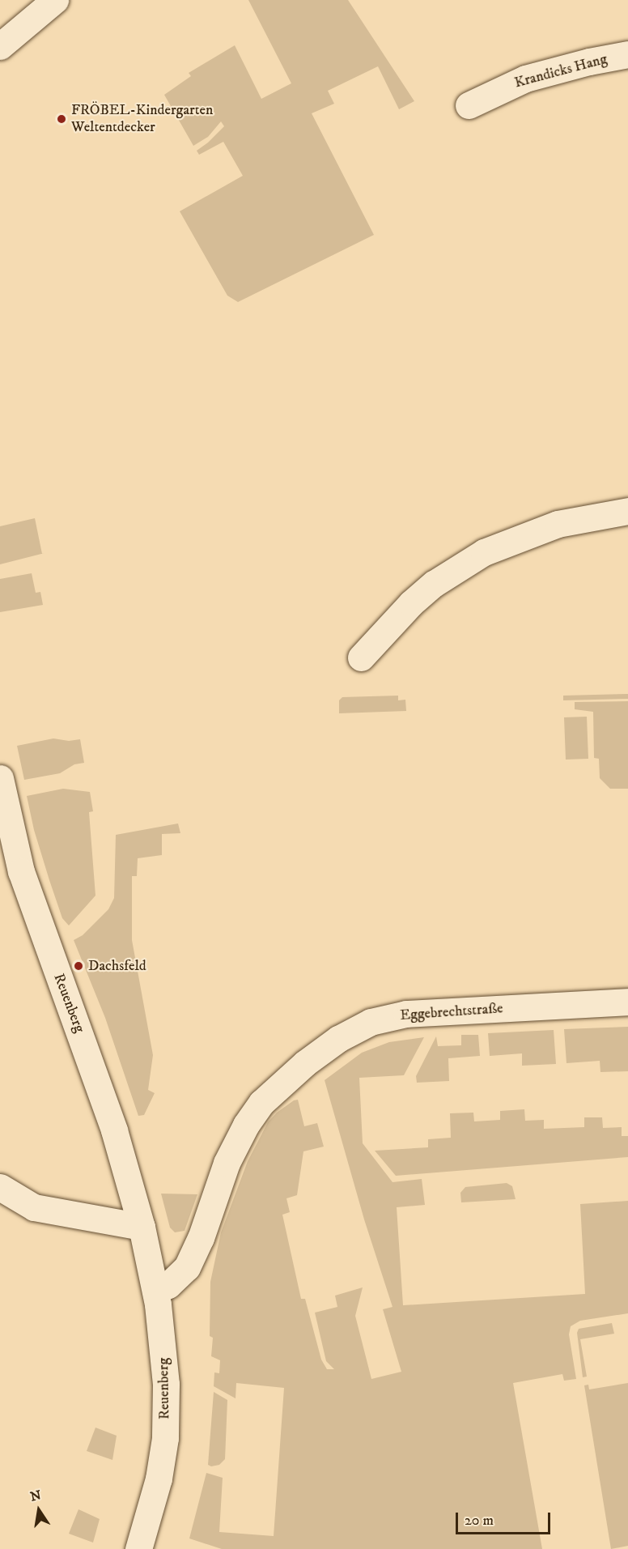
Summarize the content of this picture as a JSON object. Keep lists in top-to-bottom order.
{
  "streets": {
    "street": ["Krandicks Hang", "Reuenberg", "Eggebrechtstraße"]
  },
  "crossings": [
    ["Reuenberg", "Eggebrechtstraße"]
  ],
  "places": ["FRÖBEL-Kindergarten Weltentdecker", "Dachsfeld"],
  "scale_bar": "20 m",
  "north": "top"
}
